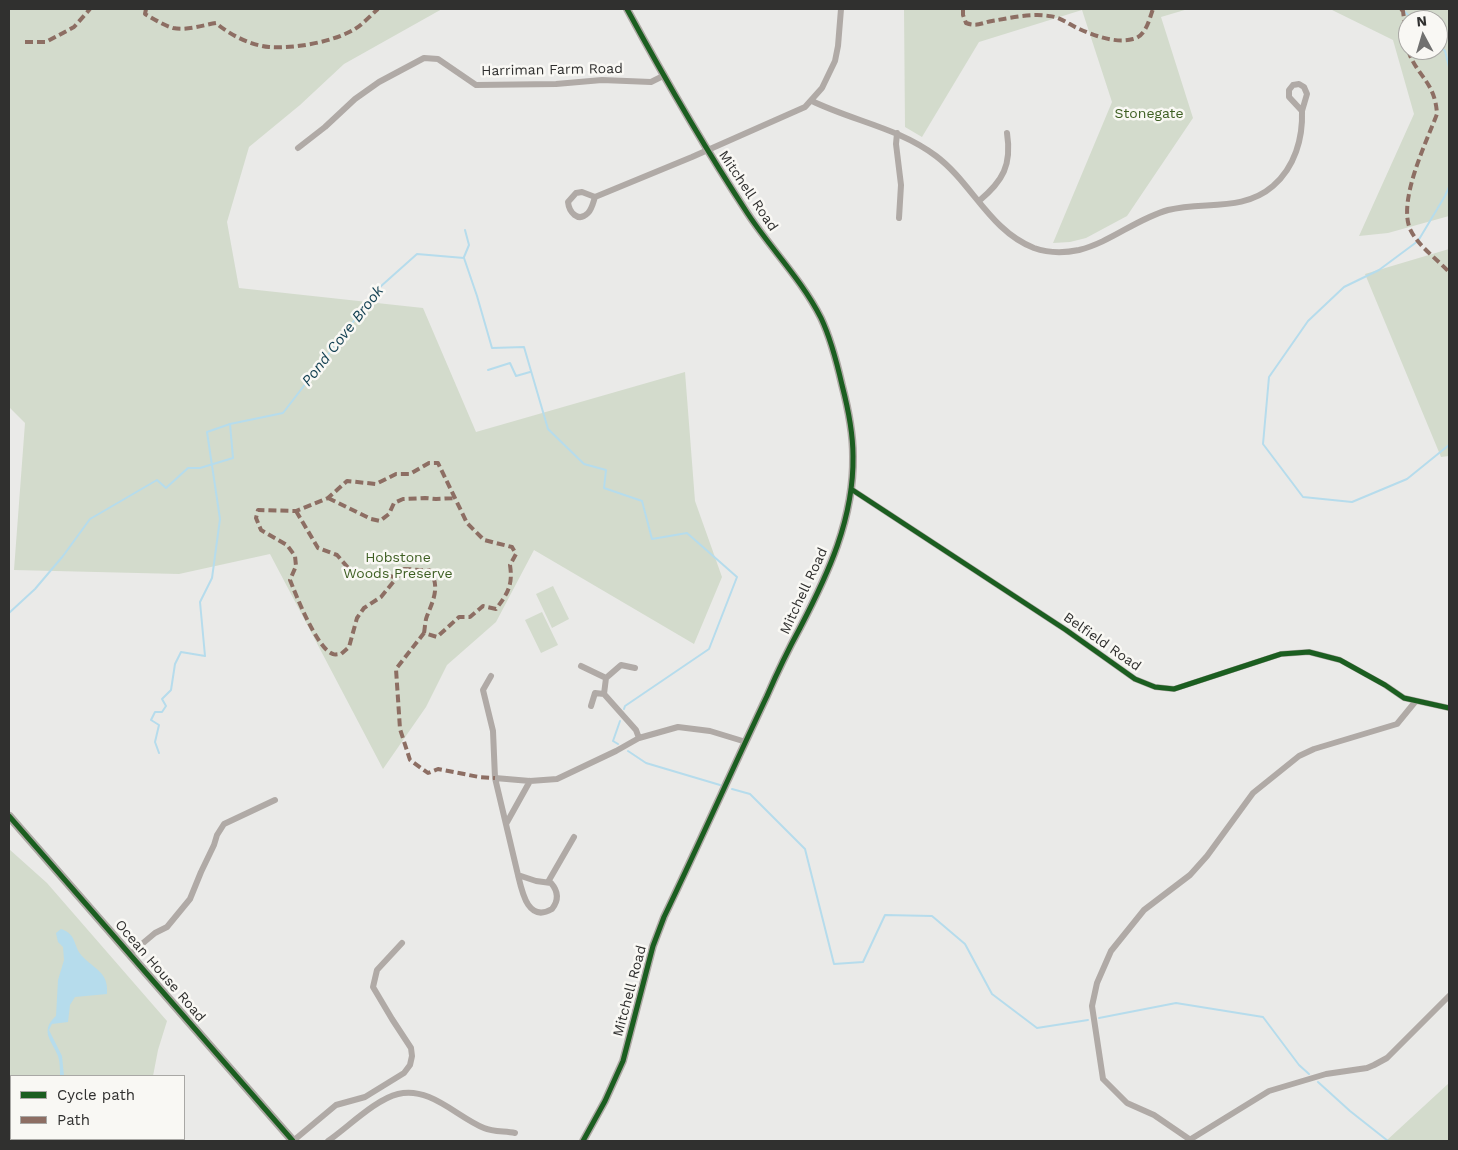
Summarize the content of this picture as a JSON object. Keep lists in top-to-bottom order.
{
  "streets": {
    "main road": ["Ocean House Road"],
    "street": ["Harriman Farm Road", "Mitchell Road", "Belfield Road"]
  },
  "crossings": [
    ["Harriman Farm Road", "Mitchell Road"],
    ["Mitchell Road", "Belfield Road"]
  ],
  "water": ["Pond Cove Brook"],
  "parks": ["Stonegate", "Hobstone Woods Preserve"],
  "legend": ["Cycle path", "Path"],
  "north": "top"
}
